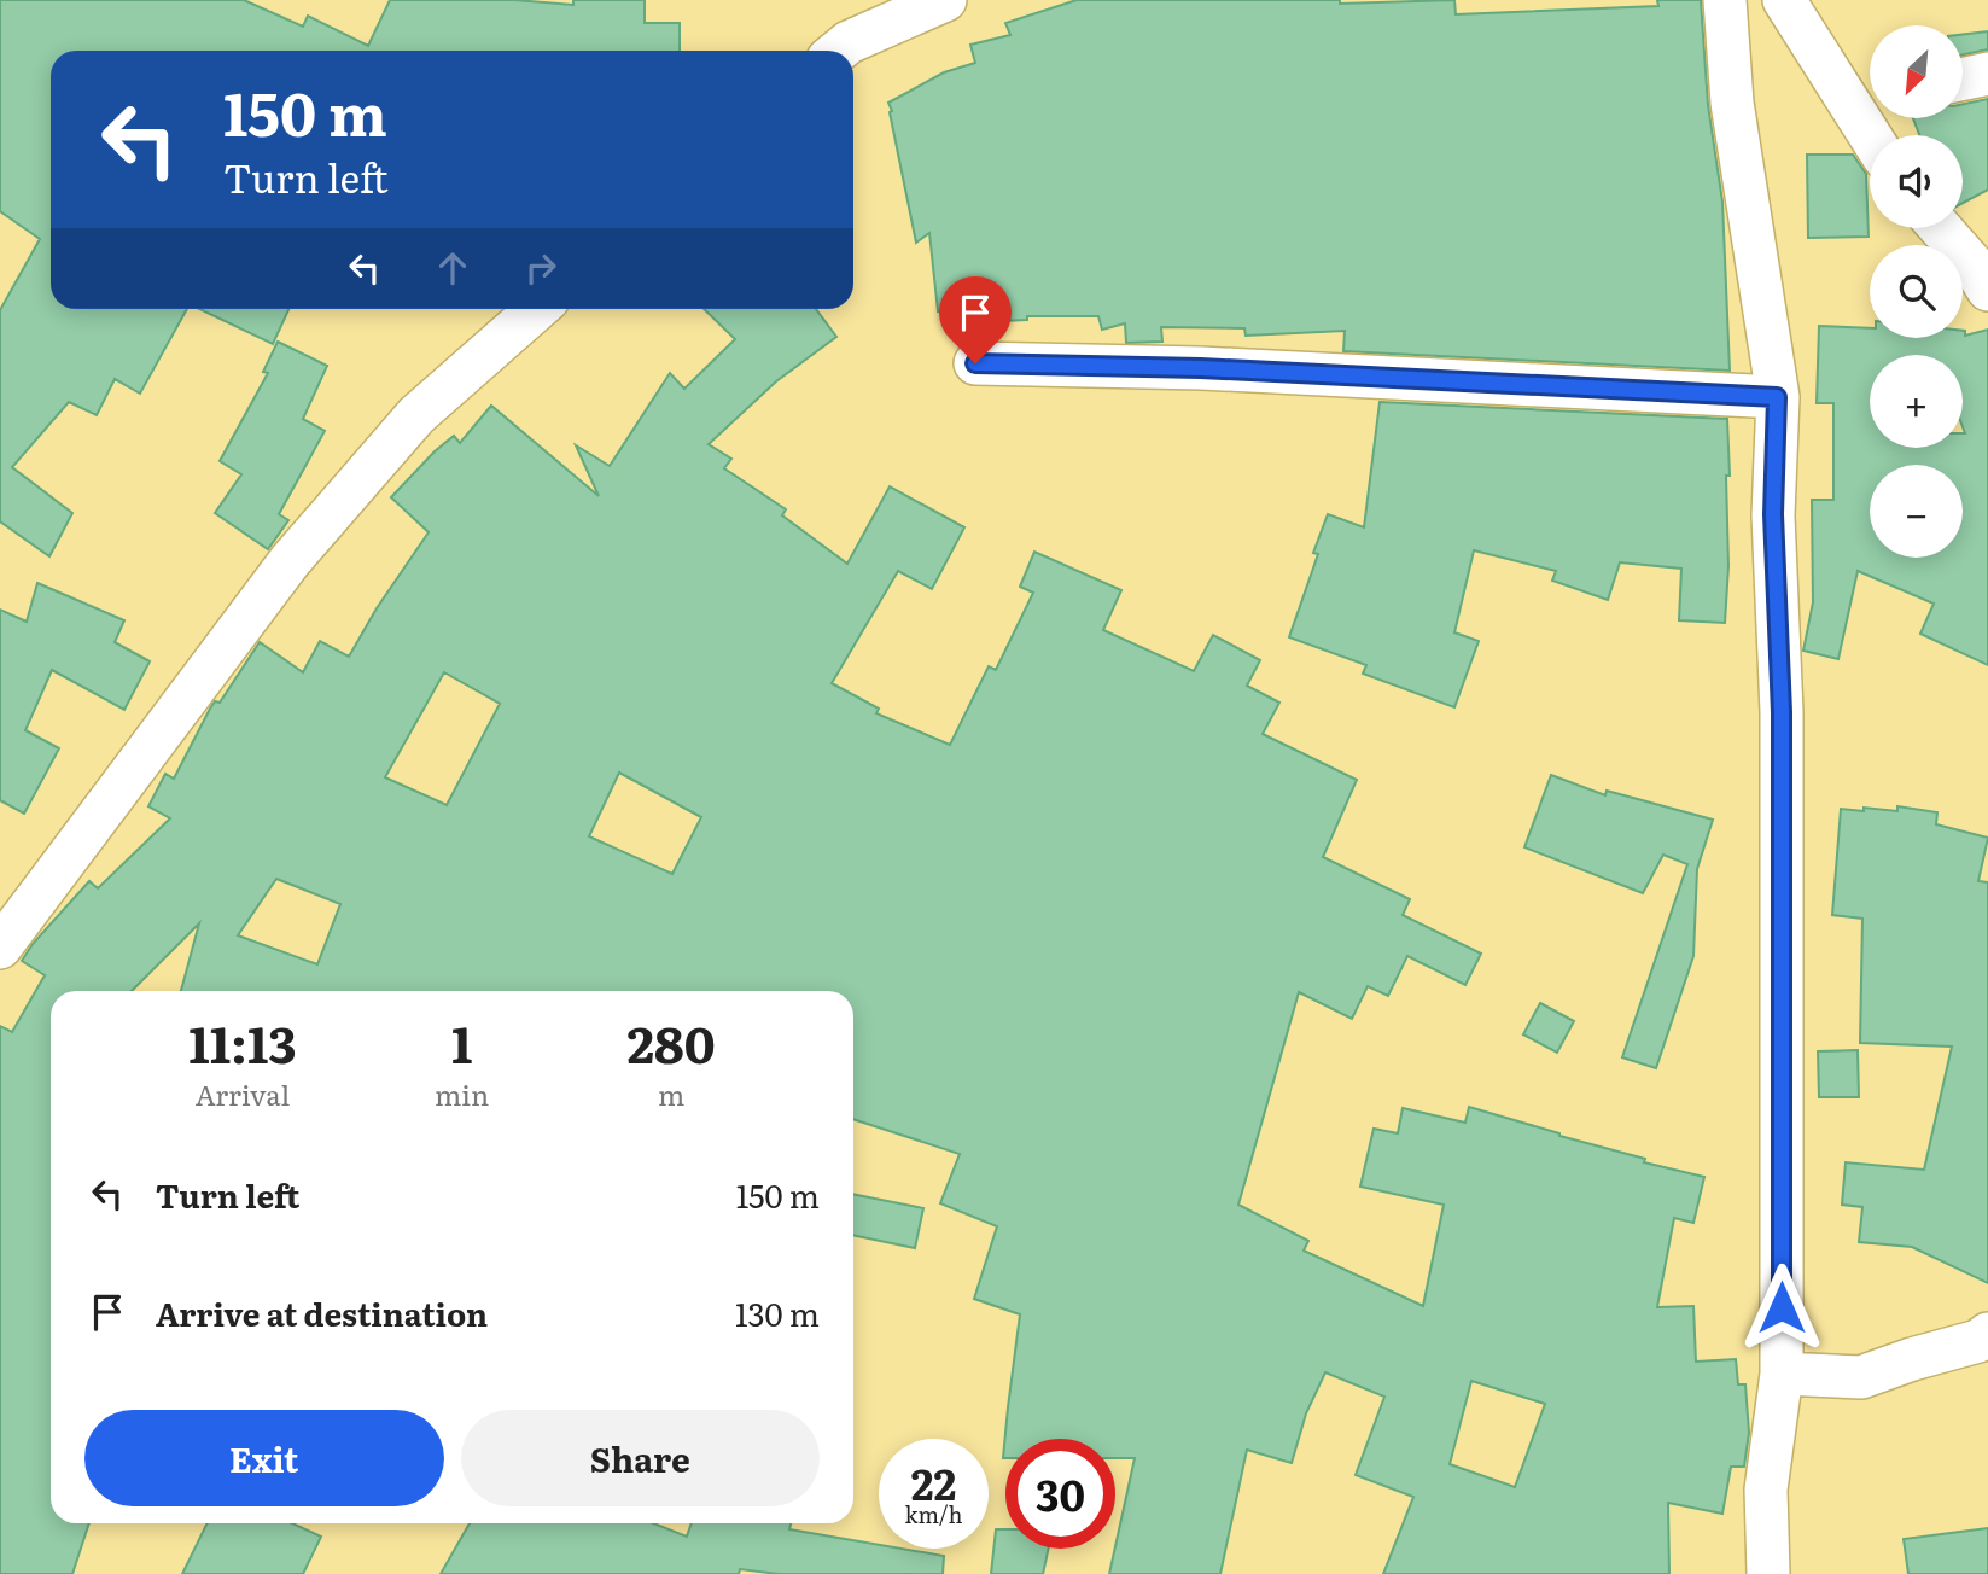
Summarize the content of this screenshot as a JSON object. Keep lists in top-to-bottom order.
{
  "north": "bottom left",
  "page": {
    "map_buttons": ["+", "−"],
    "turn": ["150 m", "Turn left"],
    "eta": [
      "11:13",
      "Arrival",
      "1",
      "min",
      "280",
      "m"
    ],
    "list": [
      {
        "name": "Turn left",
        "value": "150 m"
      },
      {
        "name": "Arrive at destination",
        "value": "130 m"
      }
    ],
    "buttons": ["Exit", "Share"],
    "speed": "22 km/h",
    "limit": "30"
  }
}
